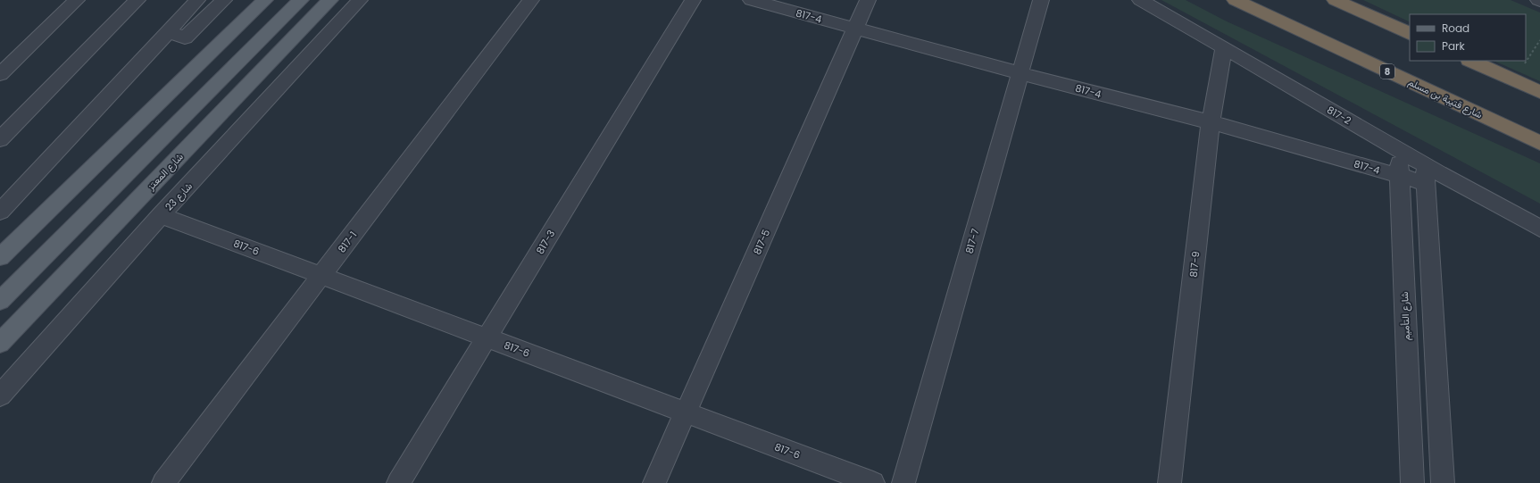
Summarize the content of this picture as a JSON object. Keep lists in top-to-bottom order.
{
  "streets": {
    "highway": ["8", "شارع قتيبة بن مسلم"],
    "main road": ["شارع المعتز"],
    "street": [
      "817-4",
      "817-2",
      "شارع 23",
      "817-7",
      "817-1",
      "817-3",
      "817-5",
      "817-6",
      "817-9",
      "شارع التأميم"
    ]
  },
  "crossings": [
    ["817-4", "817-2"],
    ["817-4", "817-7"],
    ["817-4", "817-5"],
    ["817-4", "817-9"],
    ["817-4", "شارع التأميم"],
    ["817-2", "817-9"],
    ["817-2", "شارع التأميم"],
    ["شارع 23", "817-6"],
    ["817-1", "817-6"],
    ["817-3", "817-6"],
    ["817-5", "817-6"]
  ],
  "legend": ["Road", "Park"]
}
